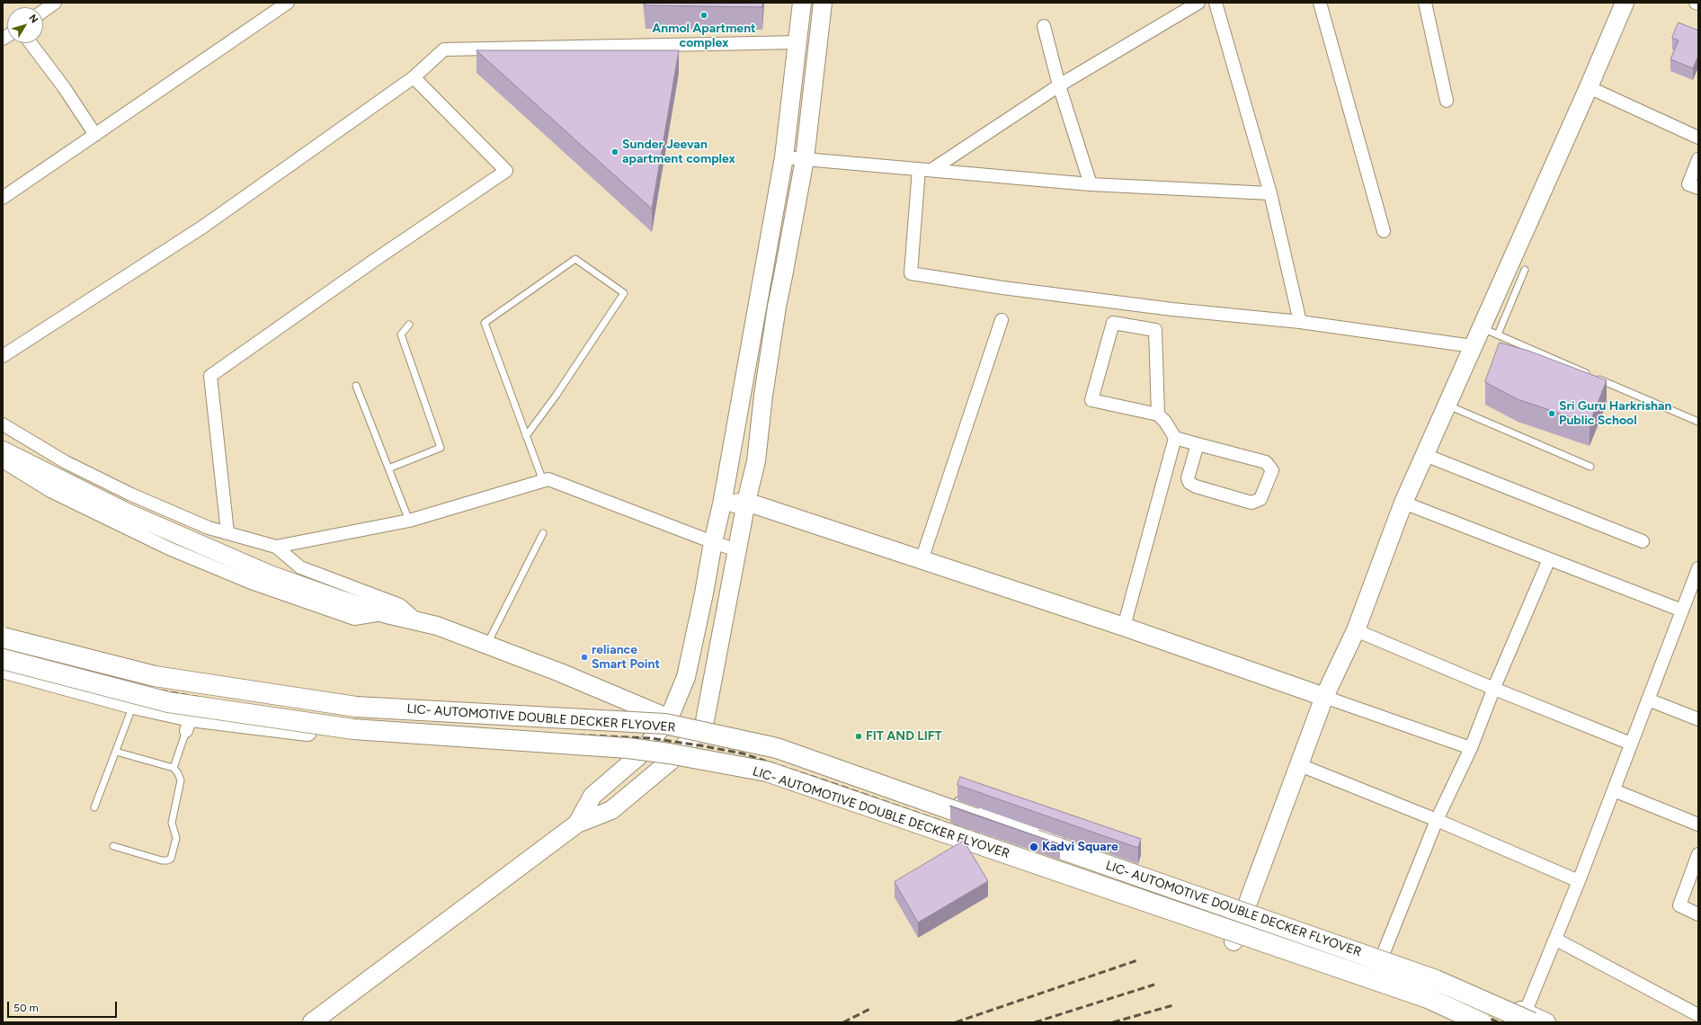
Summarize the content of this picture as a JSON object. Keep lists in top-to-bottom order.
{
  "streets": {
    "main road": ["LIC- AUTOMOTIVE DOUBLE DECKER FLYOVER"]
  },
  "places": [
    "Anmol Apartment complex",
    "Sunder Jeevan apartment complex",
    "Sri Guru Harkrishan Public School",
    "reliance Smart Point",
    "FIT AND LIFT",
    "Kadvi Square"
  ],
  "scale_bar": "50 m",
  "north": "top right"
}
